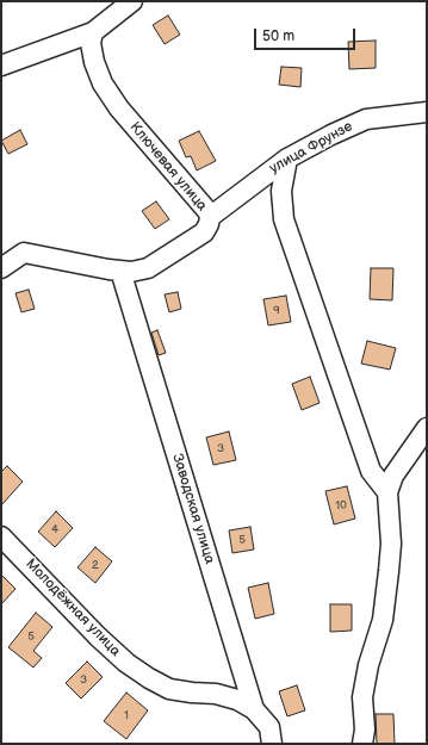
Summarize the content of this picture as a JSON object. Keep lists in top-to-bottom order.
{
  "streets": {
    "street": [
      "улица Фрунзе",
      "Ключевая улица",
      "Заводская улица",
      "Молодёжная улица"
    ]
  },
  "crossings": [
    ["улица Фрунзе", "Ключевая улица"],
    ["Ключевая улица", "Заводская улица"],
    ["Заводская улица", "Молодёжная улица"]
  ],
  "house_numbers": [
    "9",
    "3",
    "10",
    "4",
    "5",
    "2",
    "5",
    "3",
    "1"
  ],
  "scale_bar": "50 m"
}
